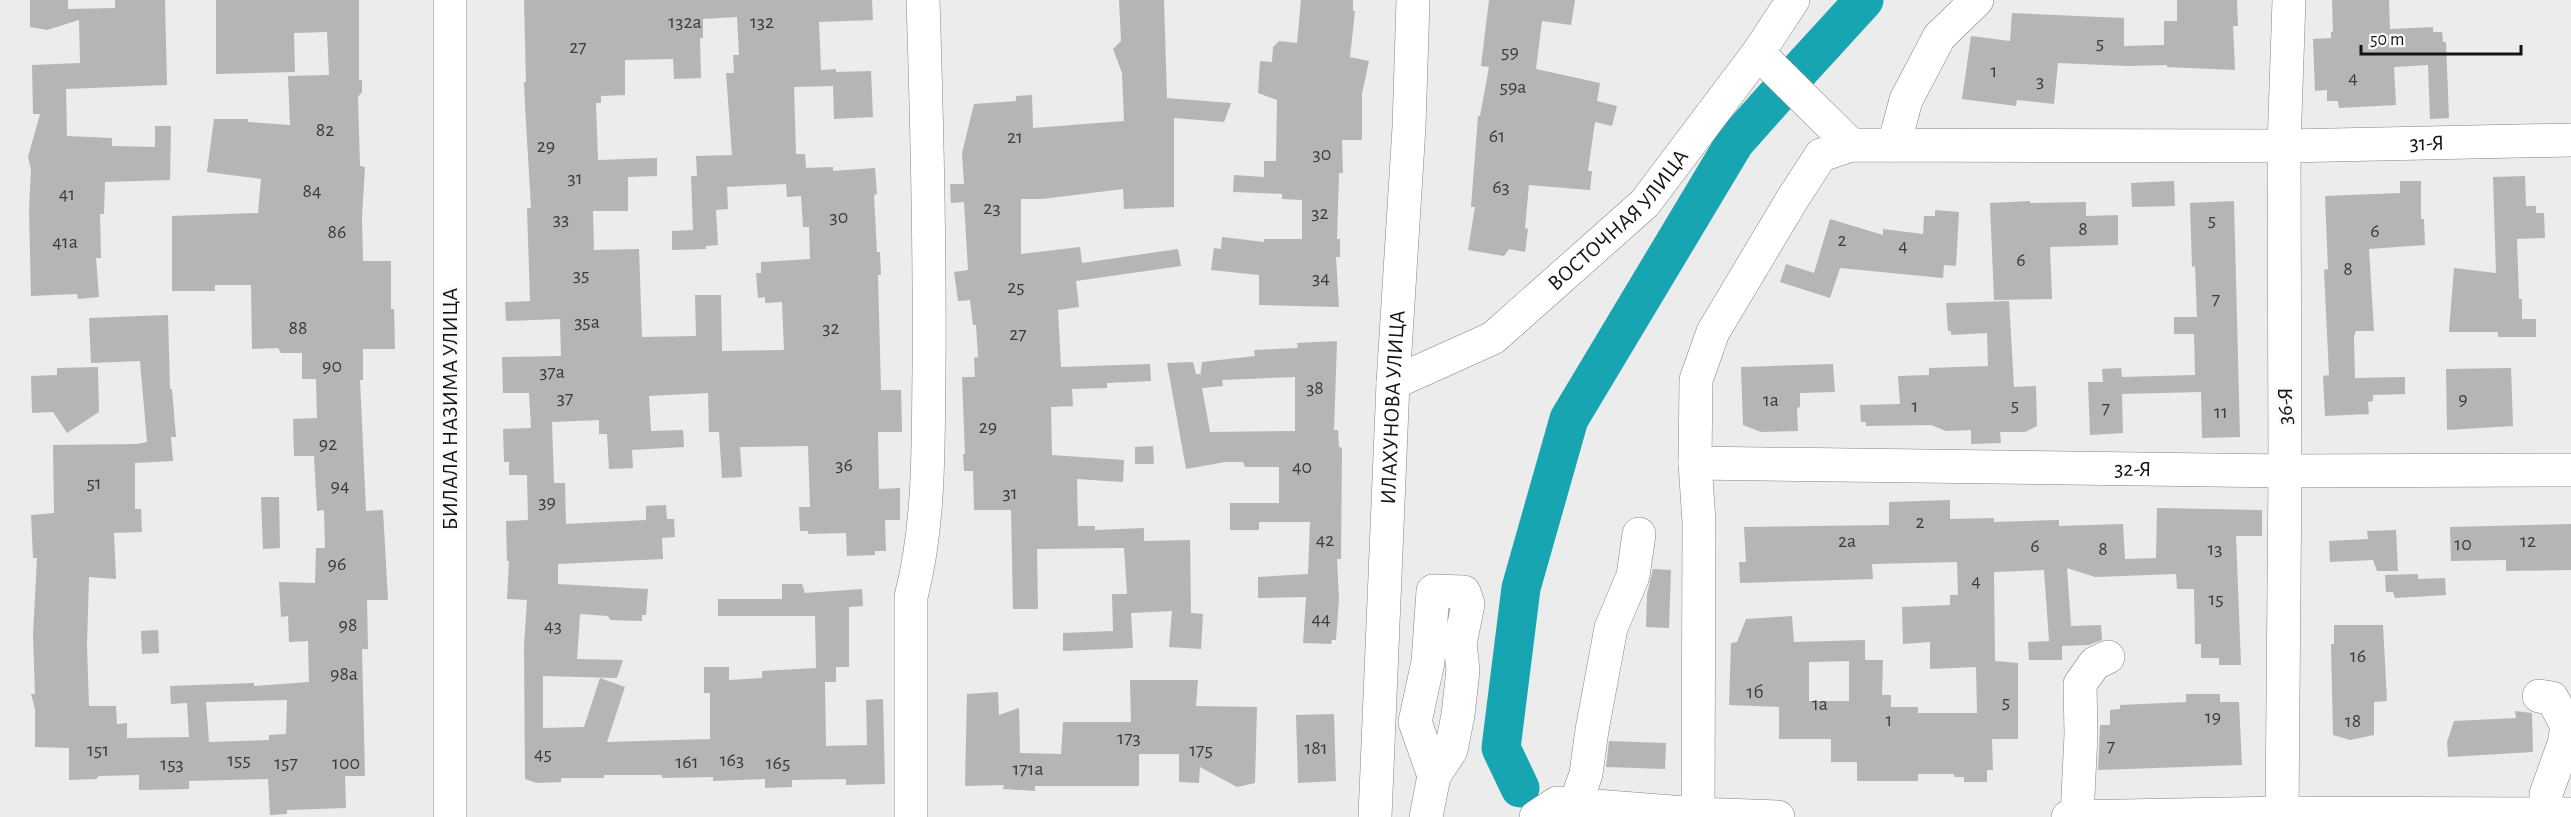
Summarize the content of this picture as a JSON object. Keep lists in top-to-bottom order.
{
  "streets": {
    "street": [
      "31-Я",
      "ВОСТОЧНАЯ УЛИЦА",
      "36-Я",
      "ИЛАХУНОВА УЛИЦА",
      "БИЛАЛА НАЗИМА УЛИЦА",
      "32-Я"
    ]
  },
  "crossings": [
    ["31-Я", "36-Я"],
    ["31-Я", "32-Я"],
    ["ВОСТОЧНАЯ УЛИЦА", "ИЛАХУНОВА УЛИЦА"],
    ["36-Я", "32-Я"]
  ],
  "house_numbers": [
    "132а",
    "132",
    "5",
    "27",
    "59",
    "1",
    "4",
    "3",
    "59а",
    "82",
    "61",
    "21",
    "29",
    "30",
    "31",
    "63",
    "84",
    "41",
    "23",
    "32",
    "30",
    "33",
    "5",
    "8",
    "6",
    "86",
    "2",
    "41а",
    "4",
    "6",
    "8",
    "35",
    "34",
    "25",
    "7",
    "35а",
    "88",
    "32",
    "27",
    "90",
    "37а",
    "38",
    "37",
    "9",
    "1а",
    "5",
    "1",
    "7",
    "11",
    "29",
    "92",
    "36",
    "40",
    "51",
    "94",
    "31",
    "39",
    "2",
    "42",
    "2а",
    "12",
    "10",
    "6",
    "8",
    "13",
    "96",
    "4",
    "15",
    "44",
    "98",
    "43",
    "16",
    "98а",
    "1б",
    "5",
    "1а",
    "19",
    "1",
    "18",
    "173",
    "7",
    "181",
    "151",
    "175",
    "45",
    "155",
    "163",
    "161",
    "157",
    "100",
    "165",
    "153",
    "171а"
  ],
  "scale_bar": "50 m"
}
